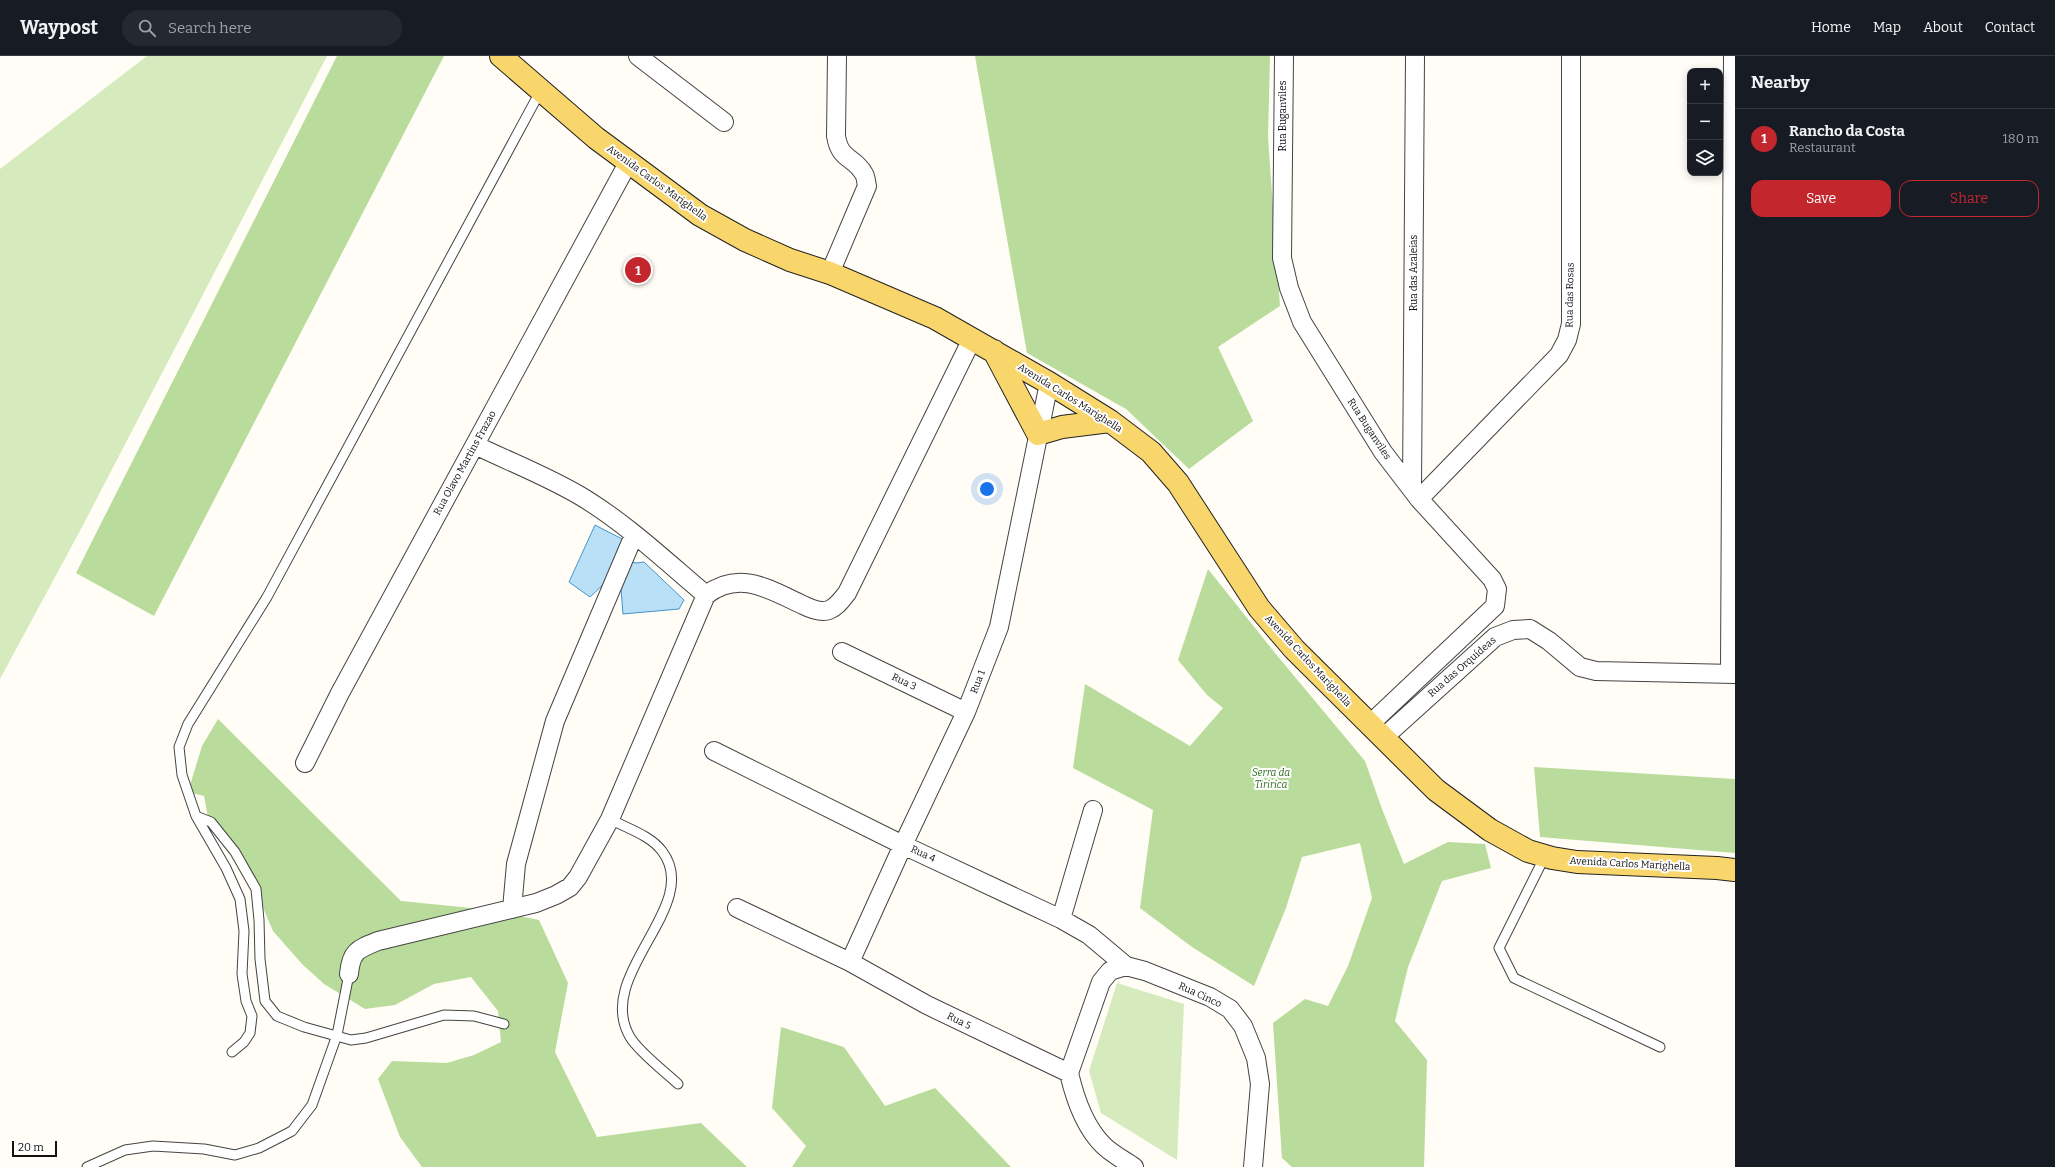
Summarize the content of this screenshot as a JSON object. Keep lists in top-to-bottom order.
{
  "streets": {
    "main road": ["Avenida Carlos Marighella"],
    "street": [
      "Rua Buganviles",
      "Rua das Azaleias",
      "Rua das Rosas",
      "Rua Olavo Martins Frazao",
      "Rua das Orquídeas",
      "Rua 3",
      "Rua 1",
      "Rua 4",
      "Rua Cinco",
      "Rua 5"
    ]
  },
  "crossings": [
    ["Rua Buganviles", "Avenida Carlos Marighella"],
    ["Rua Buganviles", "Rua das Azaleias"],
    ["Rua Buganviles", "Rua das Rosas"],
    ["Rua Buganviles", "Rua das Orquídeas"],
    ["Avenida Carlos Marighella", "Rua Olavo Martins Frazao"],
    ["Avenida Carlos Marighella", "Rua das Orquídeas"],
    ["Avenida Carlos Marighella", "Rua 1"],
    ["Rua das Azaleias", "Rua das Rosas"],
    ["Rua 3", "Rua 1"],
    ["Rua 1", "Rua 4"],
    ["Rua 1", "Rua 5"],
    ["Rua 4", "Rua Cinco"]
  ],
  "parks": ["Serra da Tiririca"],
  "scale_bar": "20 m",
  "page": {
    "header": "Waypost",
    "search": "Search here",
    "nav": [
      "Home",
      "Map",
      "About",
      "Contact"
    ],
    "heading": "Nearby",
    "map_buttons": ["+", "−"],
    "list": [
      {
        "mark": "1",
        "name": "Rancho da Costa",
        "note": "Restaurant",
        "value": "180 m"
      }
    ],
    "buttons": ["Save", "Share"],
    "pins": "1",
    "scale": "20 m"
  }
}
